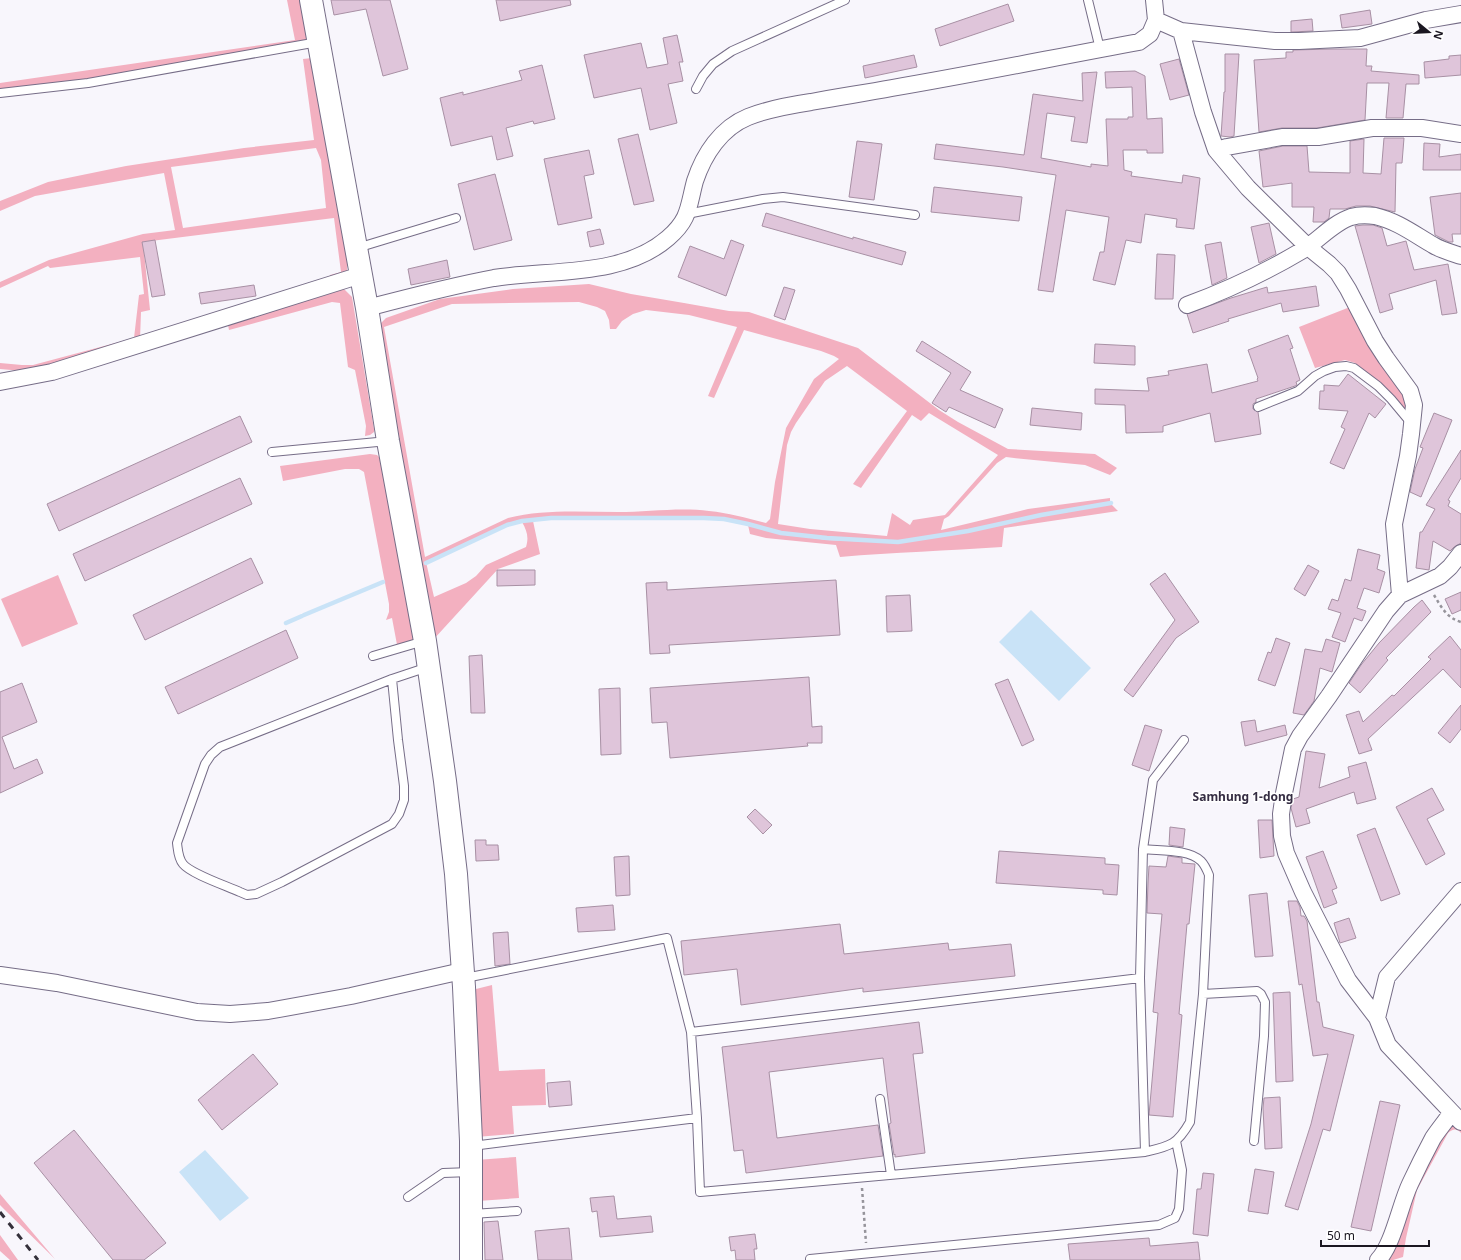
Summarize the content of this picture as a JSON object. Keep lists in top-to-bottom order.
{
  "districts": ["Samhung 1-dong"],
  "scale_bar": "50 m",
  "north": "right"
}
